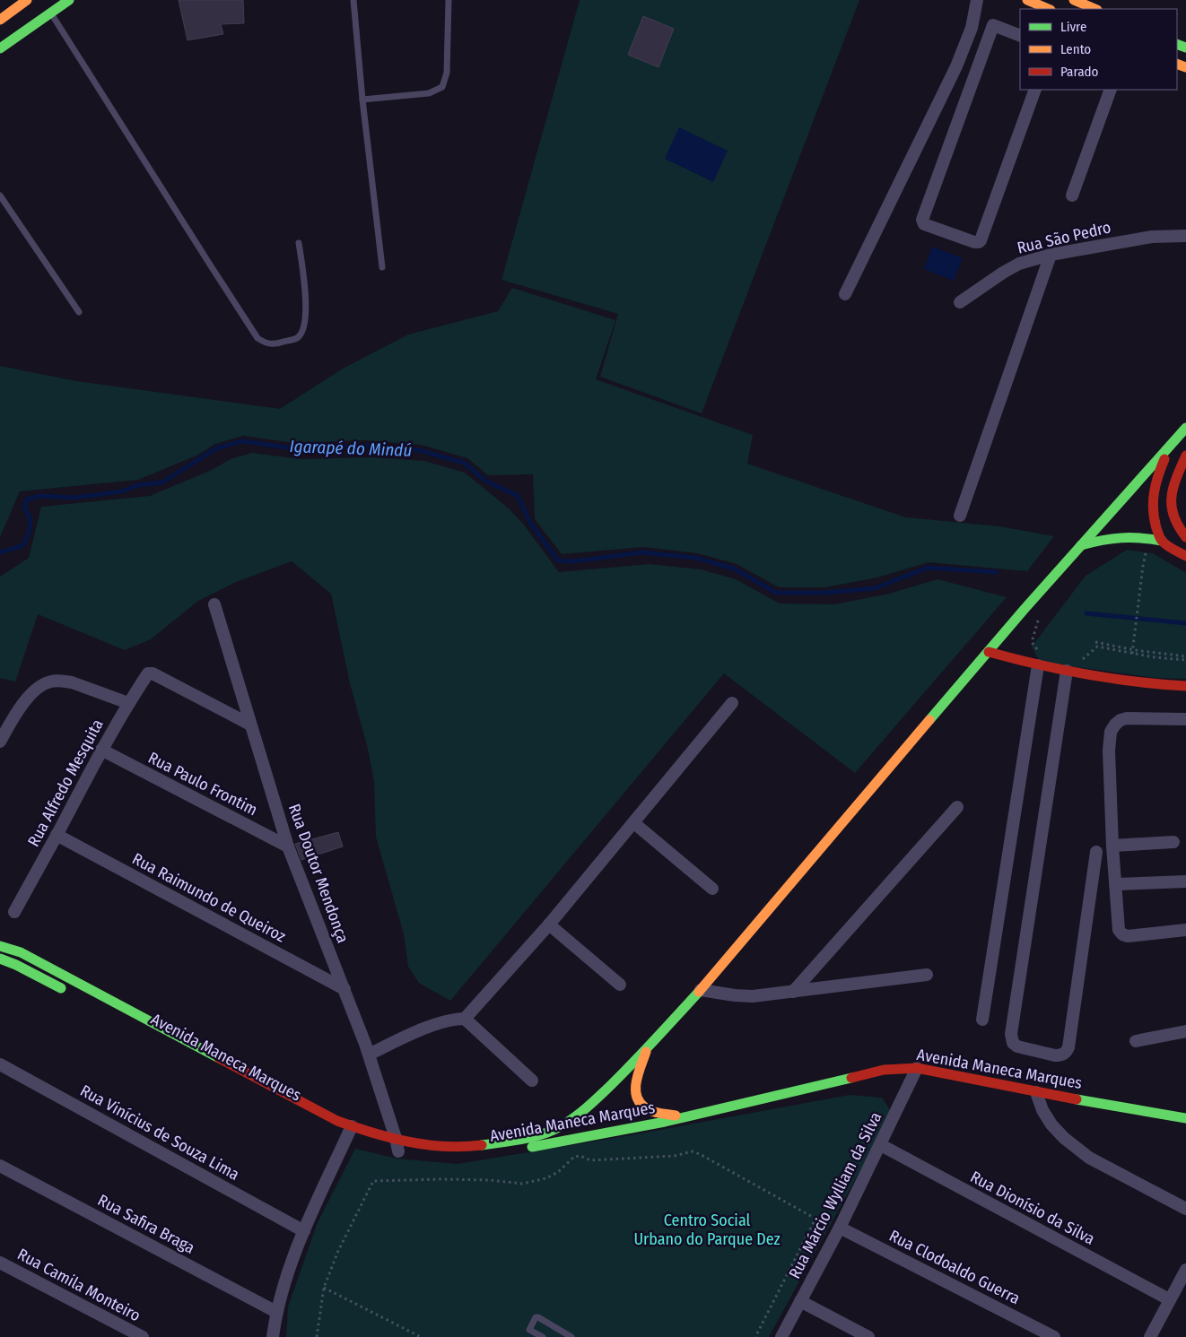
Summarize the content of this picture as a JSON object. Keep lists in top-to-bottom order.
{
  "streets": {
    "main road": ["Avenida Maneca Marques"],
    "street": [
      "Rua São Pedro",
      "Rua Alfredo Mesquita",
      "Rua Paulo Frontim",
      "Rua Doutor Mendonça",
      "Rua Raimundo de Queiroz",
      "Rua Vinícius de Souza Lima",
      "Rua Márcio Wylliam da Silva",
      "Rua Dionísio da Silva",
      "Rua Safira Braga",
      "Rua Clodoaldo Guerra",
      "Rua Camila Monteiro"
    ]
  },
  "crossings": [
    ["Rua Alfredo Mesquita", "Rua Paulo Frontim"],
    ["Rua Alfredo Mesquita", "Rua Doutor Mendonça"],
    ["Rua Alfredo Mesquita", "Rua Raimundo de Queiroz"],
    ["Rua Paulo Frontim", "Rua Doutor Mendonça"],
    ["Rua Doutor Mendonça", "Rua Raimundo de Queiroz"],
    ["Rua Doutor Mendonça", "Avenida Maneca Marques"],
    ["Avenida Maneca Marques", "Rua Márcio Wylliam da Silva"],
    ["Rua Márcio Wylliam da Silva", "Rua Dionísio da Silva"],
    ["Rua Márcio Wylliam da Silva", "Rua Clodoaldo Guerra"]
  ],
  "water": ["Igarapé do Mindú"],
  "parks": ["Centro Social Urbano do Parque Dez"],
  "legend": ["Livre", "Lento", "Parado"]
}
